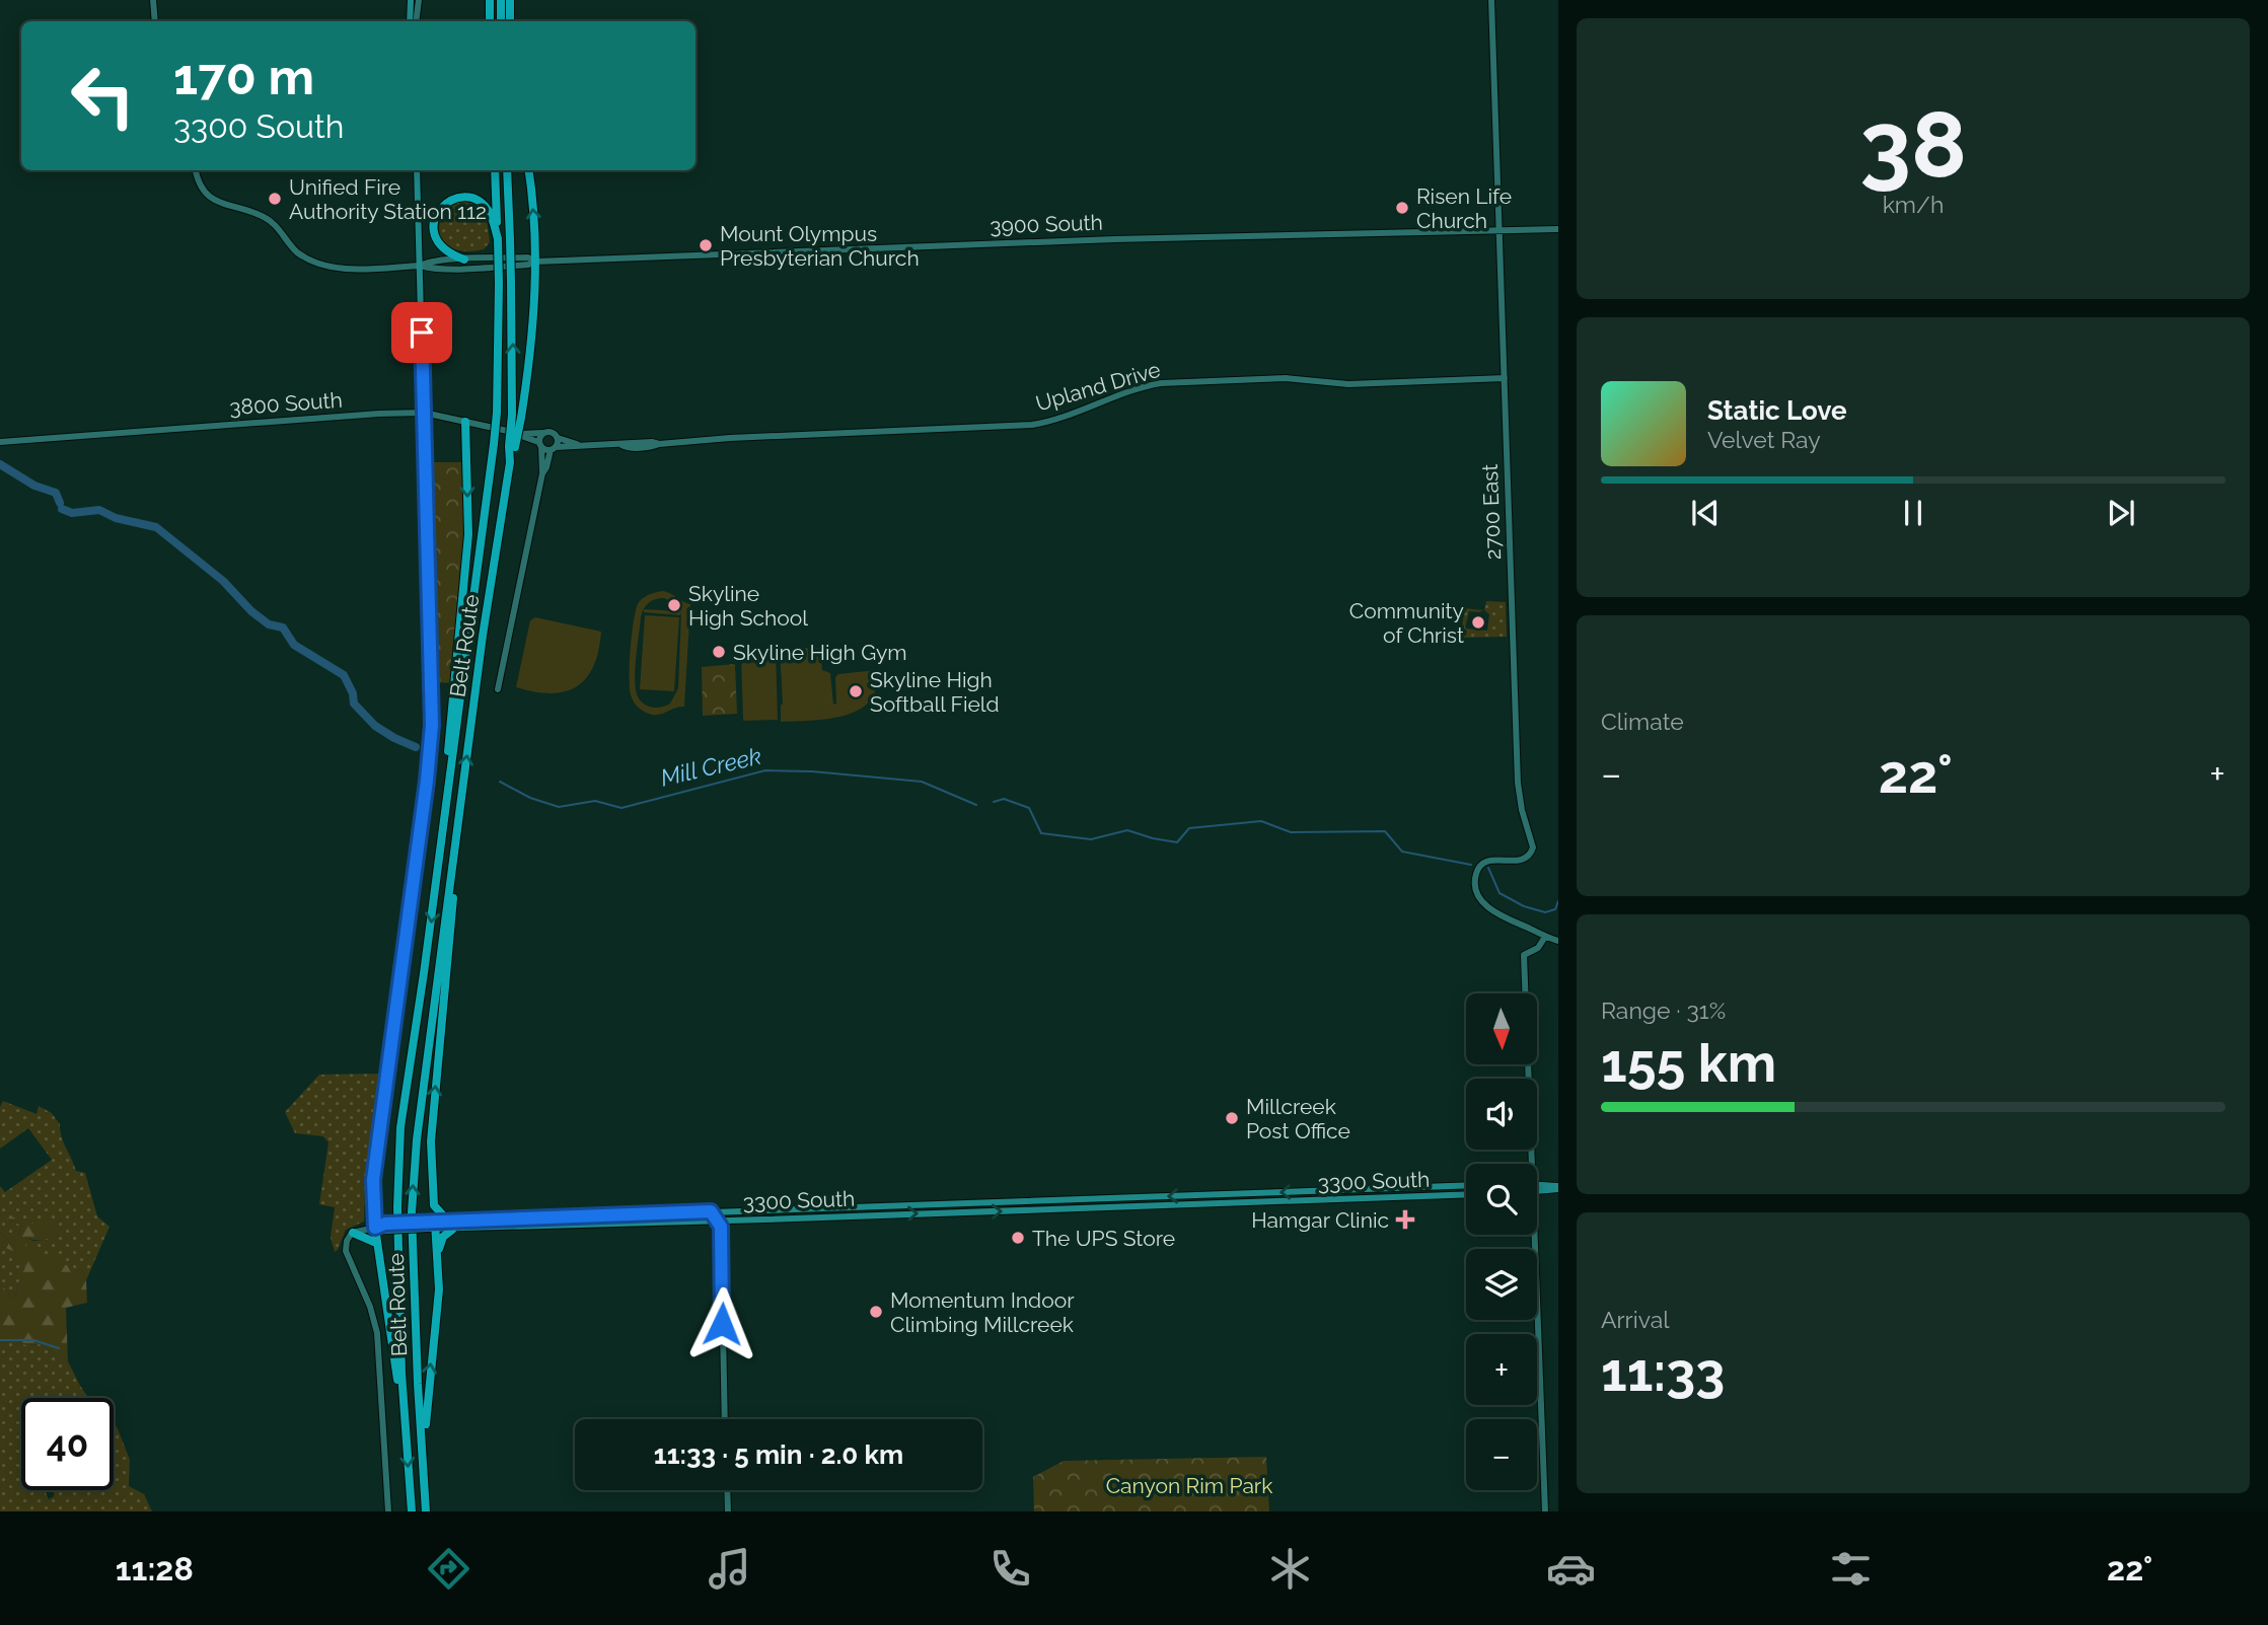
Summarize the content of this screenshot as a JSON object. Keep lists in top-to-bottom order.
{
  "streets": {
    "highway": ["Belt Route"],
    "main road": ["3300 South"],
    "street": [
      "3900 South",
      "Upland Drive",
      "3800 South",
      "2700 East"
    ]
  },
  "crossings": [
    ["3900 South", "2700 East"],
    ["Upland Drive", "2700 East"]
  ],
  "water": ["Mill Creek"],
  "parks": ["Canyon Rim Park"],
  "places": {
    "other": [
      "Unified Fire Authority Station 112",
      "Risen Life Church",
      "Mount Olympus Presbyterian Church",
      "Skyline High School",
      "Community of Christ",
      "Skyline High Gym",
      "Skyline High Softball Field",
      "Millcreek Post Office",
      "The UPS Store",
      "Momentum Indoor Climbing Millcreek"
    ],
    "health": ["Hamgar Clinic"]
  },
  "north": "bottom",
  "page": {
    "tile": [
      ["38", "km/h"],
      "Climate",
      ["Range · 31%", "155 km"],
      ["Arrival", "11:33"]
    ],
    "turn": ["170 m", "3300 South"],
    "song": ["Static Love", "Velvet Ray"],
    "heat": ["−", "22°", "+"],
    "map_buttons": ["+", "−"],
    "limit": "40",
    "trip": "11:33 · 5 min · 2.0 km",
    "tabs": ["11:28", "22°"]
  }
}
